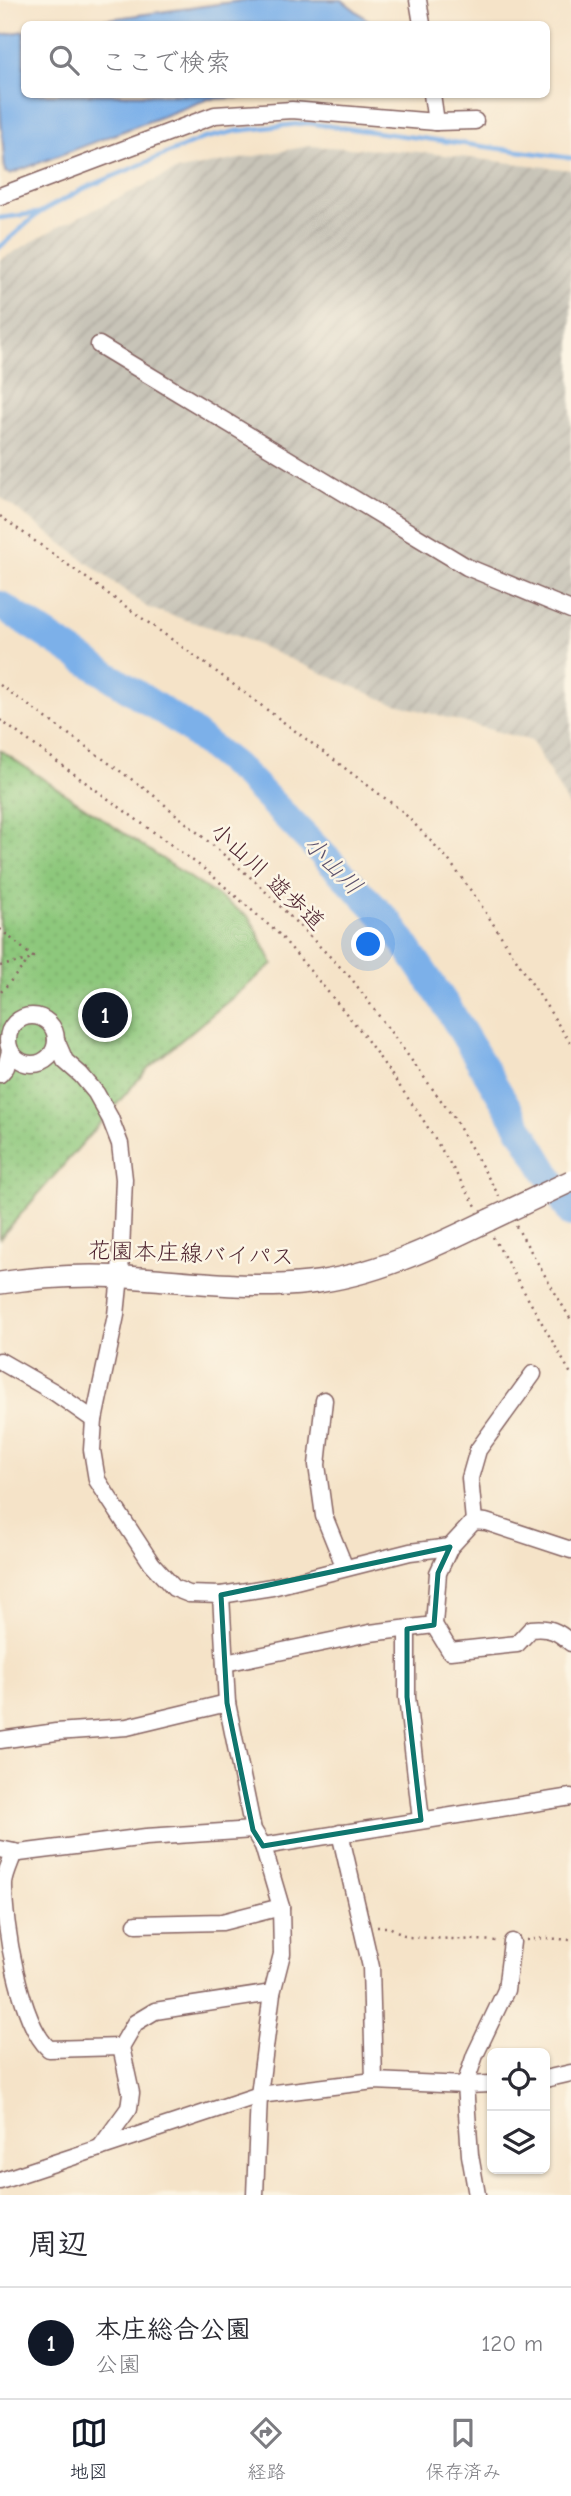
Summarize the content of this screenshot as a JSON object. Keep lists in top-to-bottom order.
{
  "streets": {
    "main road": ["花園本庄線バイパス"],
    "path": ["小山川 遊歩道"]
  },
  "water": ["小山川"],
  "page": {
    "search": "ここで検索",
    "pins": "1",
    "heading": "周辺",
    "list": [
      {
        "mark": "1",
        "name": "本庄総合公園",
        "note": "公園",
        "value": "120 m"
      }
    ],
    "nav": ["地図", "経路", "保存済み"]
  }
}
